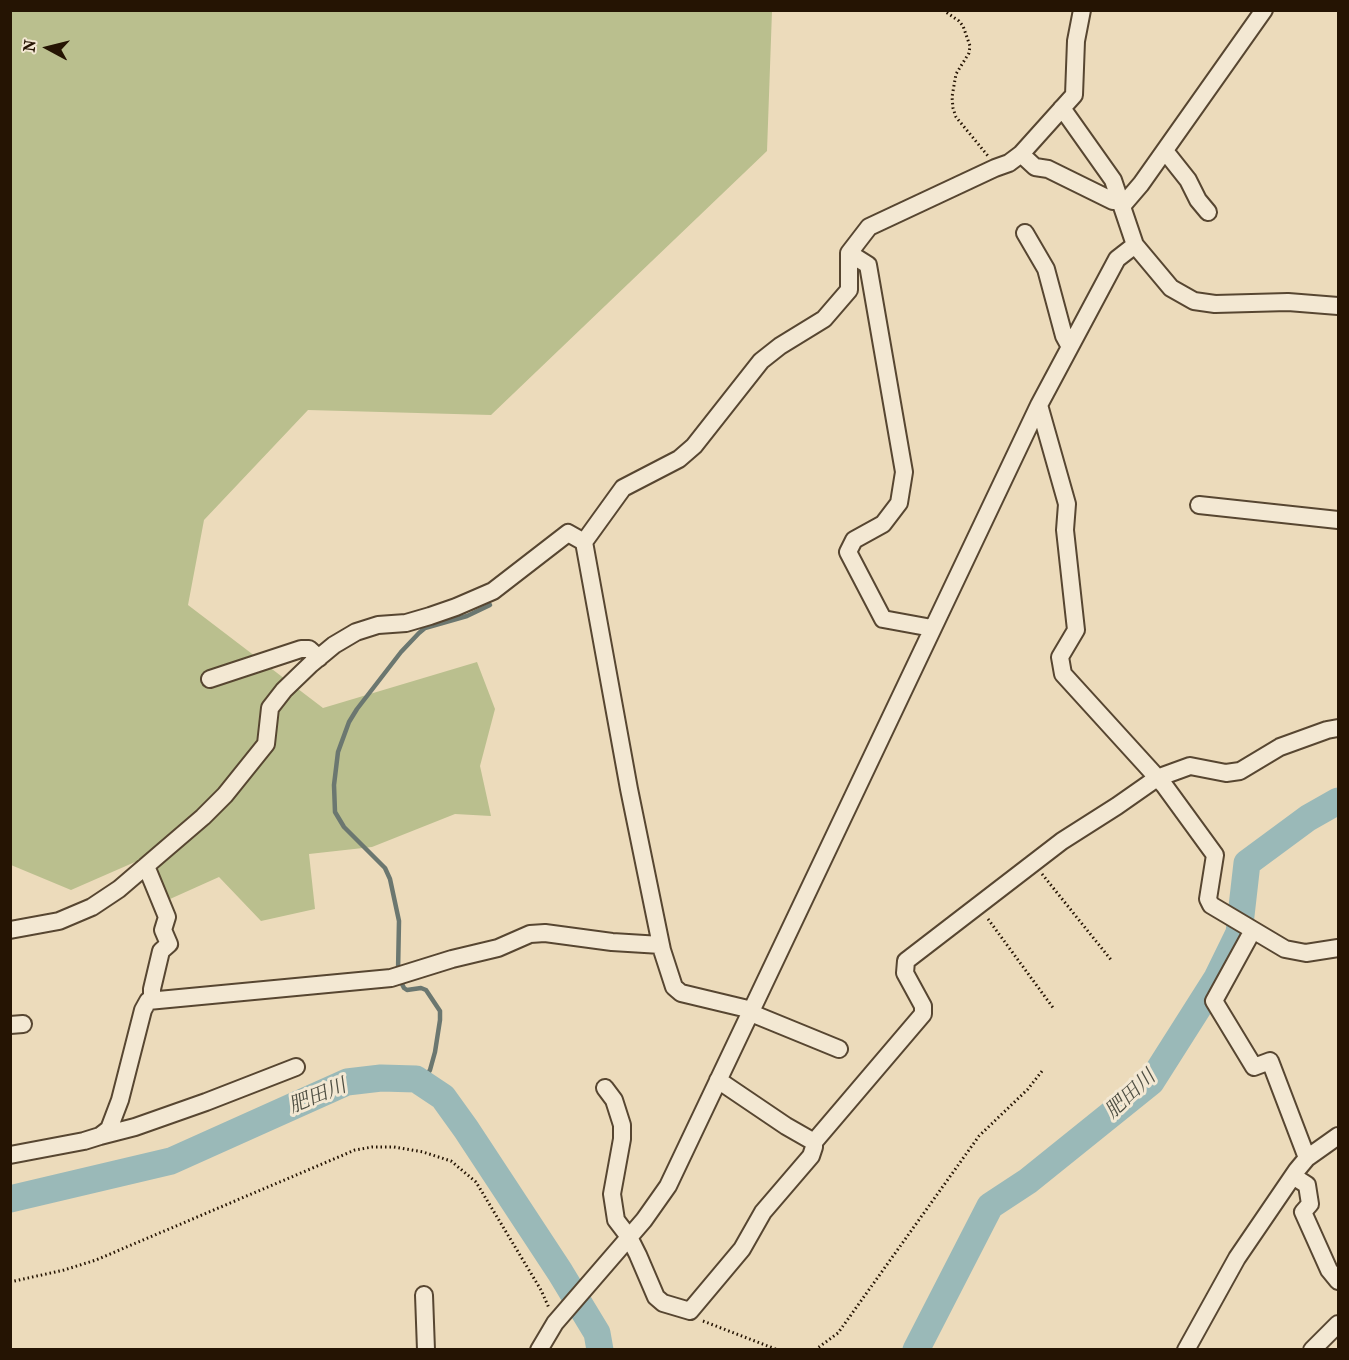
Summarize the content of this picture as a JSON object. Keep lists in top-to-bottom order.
{
  "water": ["肥田川"],
  "north": "left"
}
